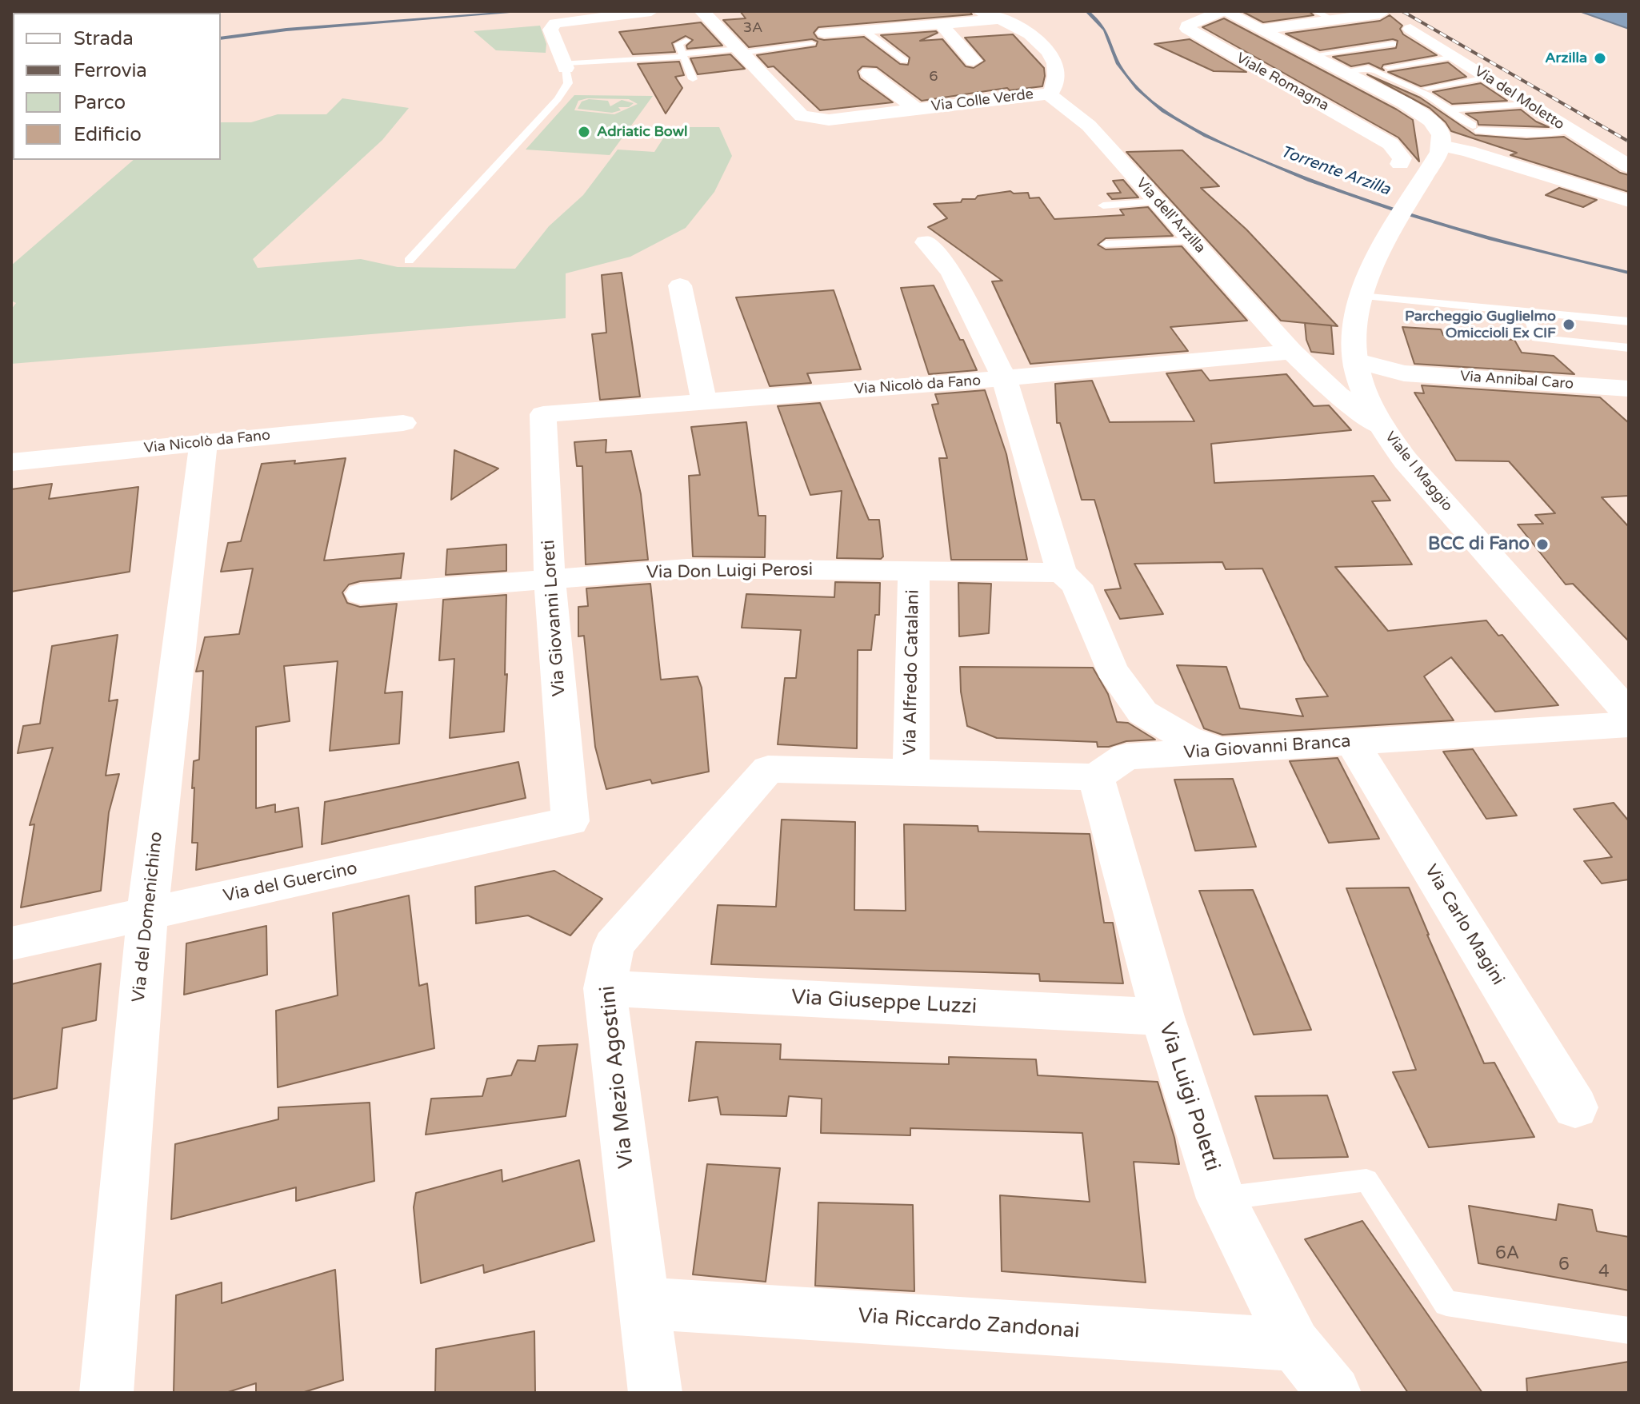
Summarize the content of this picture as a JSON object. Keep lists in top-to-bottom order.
{
  "streets": {
    "street": [
      "Viale Romagna",
      "Via del Moletto",
      "Via Colle Verde",
      "Via dell'Arzilla",
      "Via Annibal Caro",
      "Via Nicolò da Fano",
      "Viale I Maggio",
      "Via Don Luigi Perosi",
      "Via Giovanni Loreti",
      "Via Alfredo Catalani",
      "Via Giovanni Branca",
      "Via del Guercino",
      "Via del Domenichino",
      "Via Carlo Magini",
      "Via Giuseppe Luzzi",
      "Via Mezio Agostini",
      "Via Luigi Poletti",
      "Via Riccardo Zandonai"
    ]
  },
  "crossings": [
    ["Viale Romagna", "Viale I Maggio"],
    ["Via Colle Verde", "Via dell'Arzilla"],
    ["Via dell'Arzilla", "Via Nicolò da Fano"],
    ["Via dell'Arzilla", "Viale I Maggio"],
    ["Via Annibal Caro", "Viale I Maggio"],
    ["Via Nicolò da Fano", "Via Giovanni Loreti"],
    ["Via Nicolò da Fano", "Via del Domenichino"],
    ["Via Don Luigi Perosi", "Via Giovanni Loreti"],
    ["Via Don Luigi Perosi", "Via Alfredo Catalani"],
    ["Via Giovanni Loreti", "Via del Guercino"],
    ["Via Alfredo Catalani", "Via Mezio Agostini"],
    ["Via Giovanni Branca", "Via Carlo Magini"],
    ["Via Giovanni Branca", "Via Luigi Poletti"],
    ["Via del Guercino", "Via del Domenichino"],
    ["Via Giuseppe Luzzi", "Via Mezio Agostini"],
    ["Via Giuseppe Luzzi", "Via Luigi Poletti"],
    ["Via Mezio Agostini", "Via Riccardo Zandonai"],
    ["Via Luigi Poletti", "Via Riccardo Zandonai"]
  ],
  "water": ["Torrente Arzilla"],
  "places": [
    "Arzilla",
    "Adriatic Bowl",
    "Parcheggio Guglielmo Omiccioli Ex CIF",
    "BCC di Fano"
  ],
  "house_numbers": [
    "3A",
    "6",
    "6A",
    "6",
    "4"
  ],
  "legend": [
    "Strada",
    "Ferrovia",
    "Parco",
    "Edificio"
  ]
}
